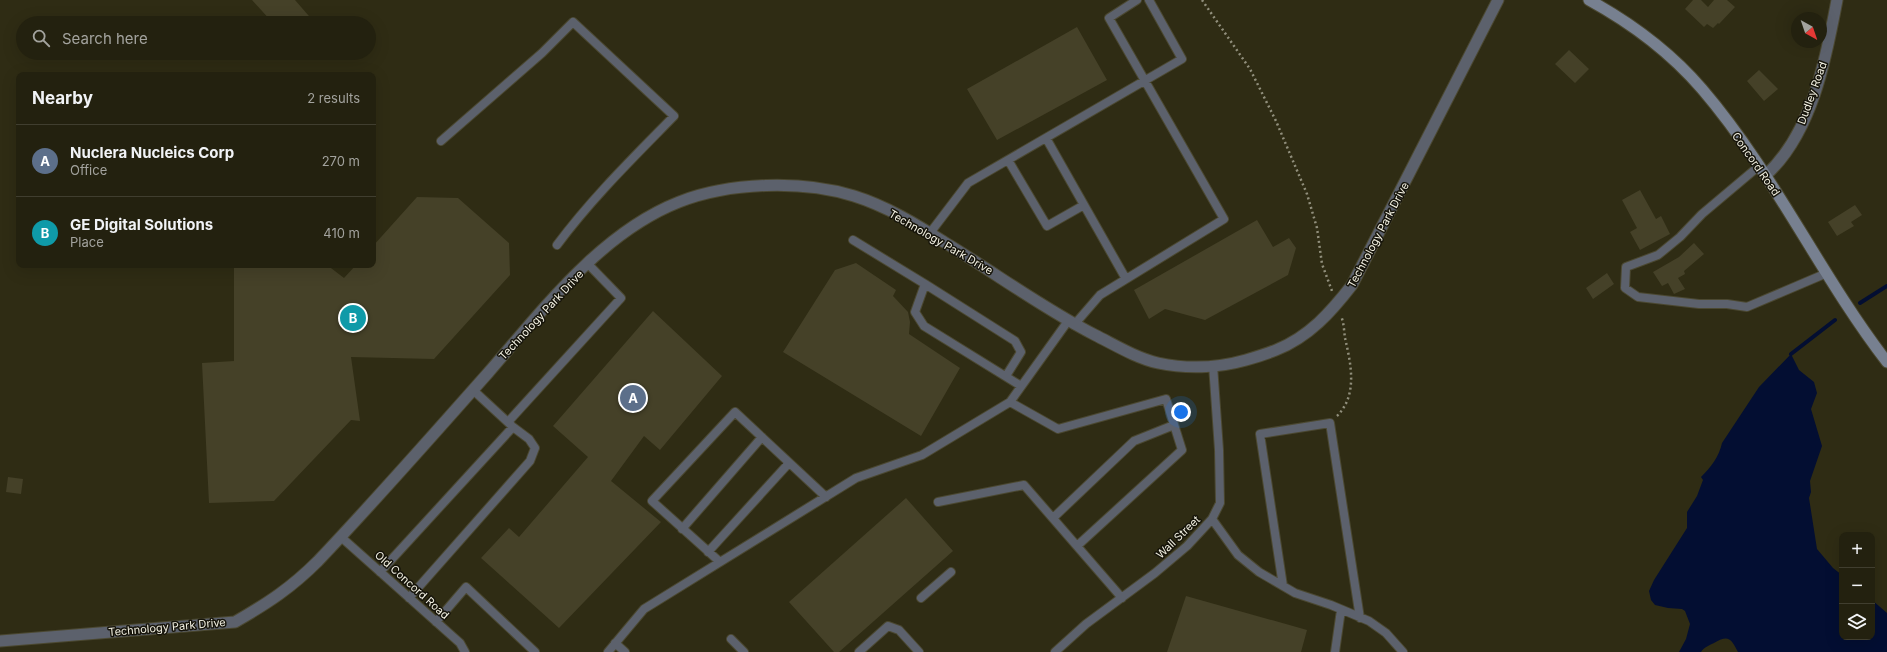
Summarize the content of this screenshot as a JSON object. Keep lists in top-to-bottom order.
{
  "streets": {
    "main road": ["Concord Road"],
    "street": ["Dudley Road", "Technology Park Drive"],
    "lane": ["Wall Street", "Old Concord Road"]
  },
  "crossings": [
    ["Dudley Road", "Concord Road"],
    ["Technology Park Drive", "Wall Street"],
    ["Technology Park Drive", "Old Concord Road"]
  ],
  "north": "bottom right",
  "page": {
    "search": "Search here",
    "heading": ["Nearby", "2 results"],
    "list": [
      {
        "mark": "A",
        "name": "Nuclera Nucleics Corp",
        "note": "Office",
        "value": "270 m"
      },
      {
        "mark": "B",
        "name": "GE Digital Solutions",
        "note": "Place",
        "value": "410 m"
      }
    ],
    "pins": ["B", "A"],
    "map_buttons": ["+", "−"]
  }
}
